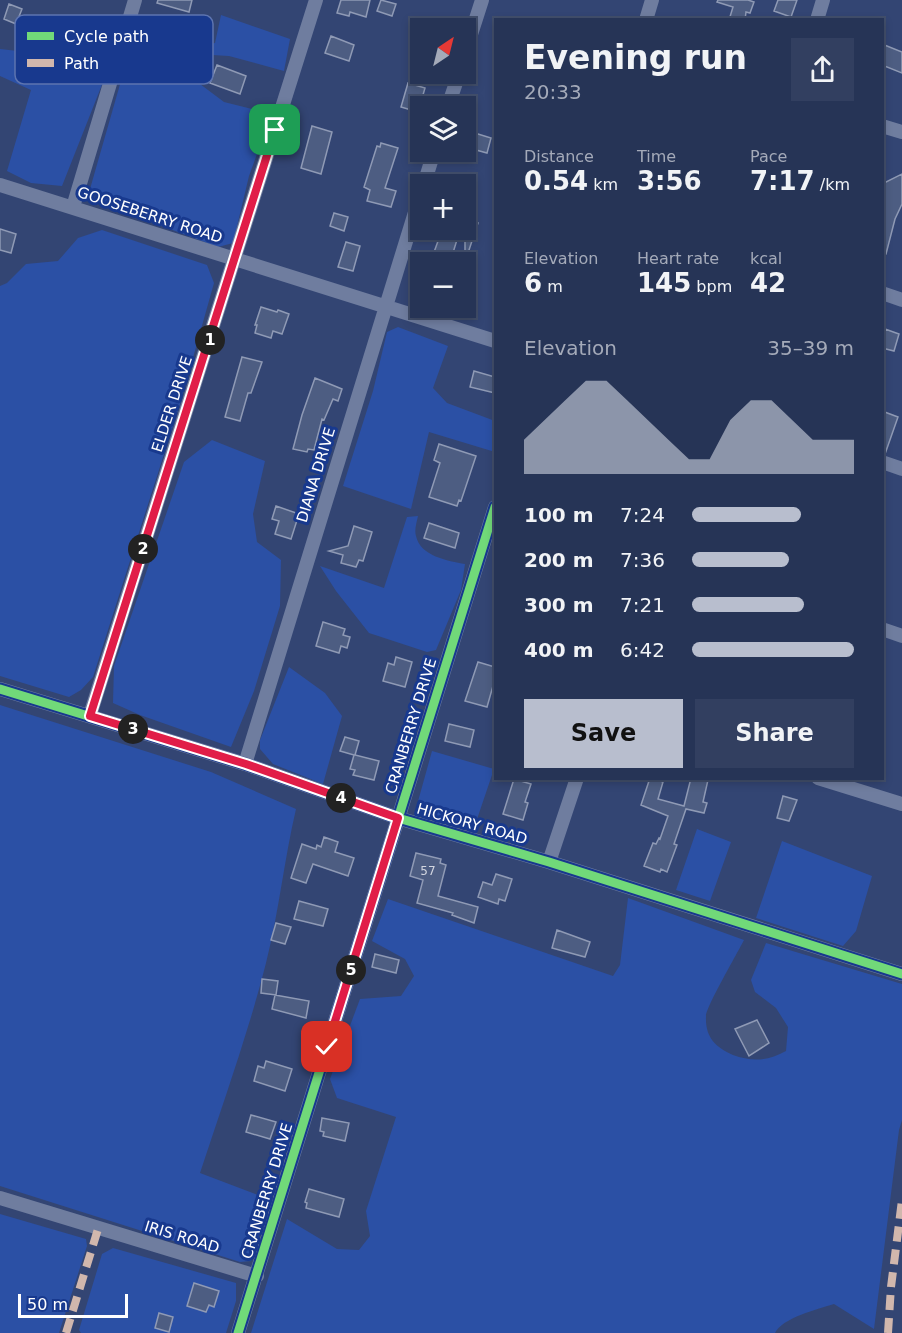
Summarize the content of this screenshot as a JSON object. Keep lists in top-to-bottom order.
{
  "streets": {
    "street": [
      "GOOSEBERRY ROAD",
      "ELDER DRIVE",
      "DIANA DRIVE",
      "CRANBERRY DRIVE",
      "HICKORY ROAD",
      "IRIS ROAD"
    ]
  },
  "crossings": [
    ["GOOSEBERRY ROAD", "ELDER DRIVE"],
    ["GOOSEBERRY ROAD", "DIANA DRIVE"],
    ["ELDER DRIVE", "HICKORY ROAD"],
    ["DIANA DRIVE", "HICKORY ROAD"],
    ["CRANBERRY DRIVE", "HICKORY ROAD"],
    ["CRANBERRY DRIVE", "IRIS ROAD"]
  ],
  "house_numbers": ["57"],
  "legend": ["Cycle path", "Path"],
  "scale_bar": "50 m",
  "north": "top right",
  "page": {
    "map_buttons": ["+", "−"],
    "heading": ["Evening run", "20:33"],
    "stats": [
      ["Distance", "0.54 km"],
      ["Time", "3:56"],
      ["Pace", "7:17 /km"],
      ["Elevation", "6 m"],
      ["Heart rate", "145 bpm"],
      ["kcal", "42"]
    ],
    "chart": ["Elevation", "35–39 m"],
    "pins": [
      "1",
      "2",
      "3",
      "4",
      "5"
    ],
    "list": [
      {
        "name": "100 m",
        "note": "7:24"
      },
      {
        "name": "200 m",
        "note": "7:36"
      },
      {
        "name": "300 m",
        "note": "7:21"
      },
      {
        "name": "400 m",
        "note": "6:42"
      }
    ],
    "buttons": ["Save", "Share"],
    "scale": "50 m"
  }
}
